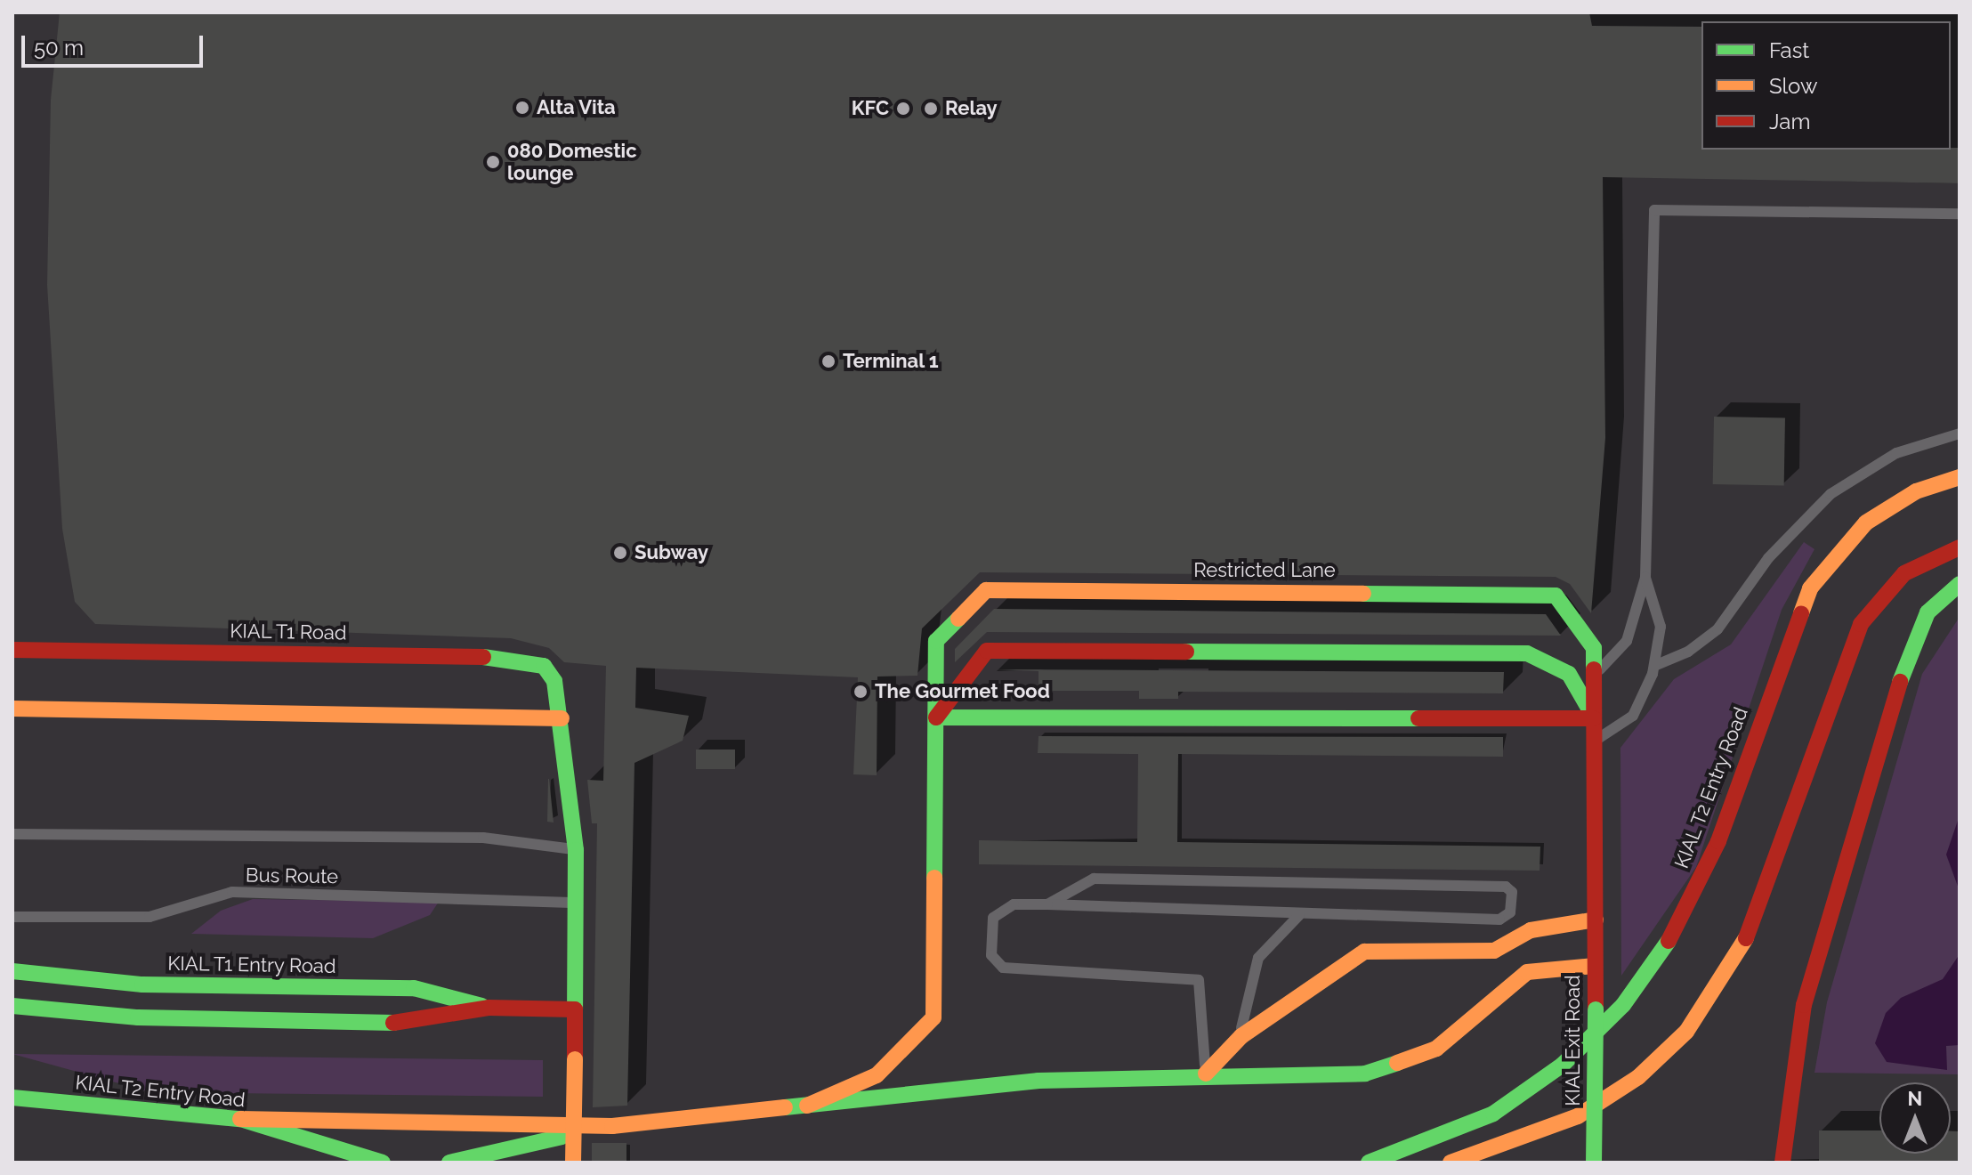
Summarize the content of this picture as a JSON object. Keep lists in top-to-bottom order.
{
  "streets": {
    "main road": [
      "Restricted Lane",
      "KIAL T1 Road",
      "KIAL T2 Entry Road",
      "KIAL T1 Entry Road",
      "KIAL Exit Road"
    ],
    "lane": ["Bus Route"]
  },
  "crossings": [
    ["Restricted Lane", "KIAL Exit Road"]
  ],
  "places": [
    "Alta Vita",
    "KFC",
    "Relay",
    "080 Domestic lounge",
    "Terminal 1",
    "Subway",
    "The Gourmet Food"
  ],
  "legend": ["Fast", "Slow", "Jam"],
  "scale_bar": "50 m",
  "north": "top"
}
